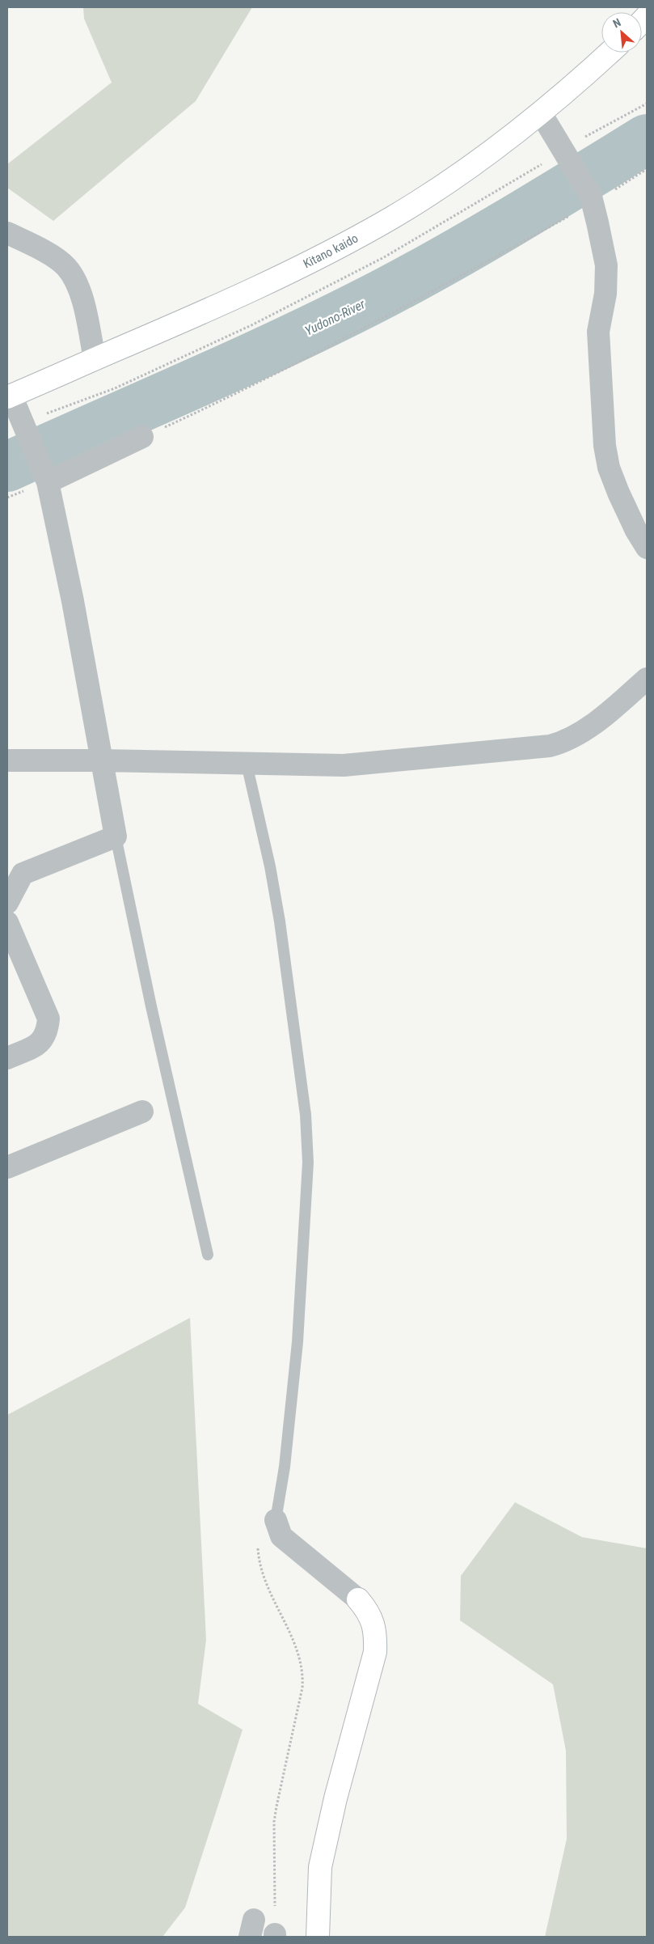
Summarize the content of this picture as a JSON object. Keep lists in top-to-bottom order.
{
  "streets": {
    "main road": ["Kitano kaido"]
  },
  "water": ["Yudono-River"],
  "north": "top left"
}
